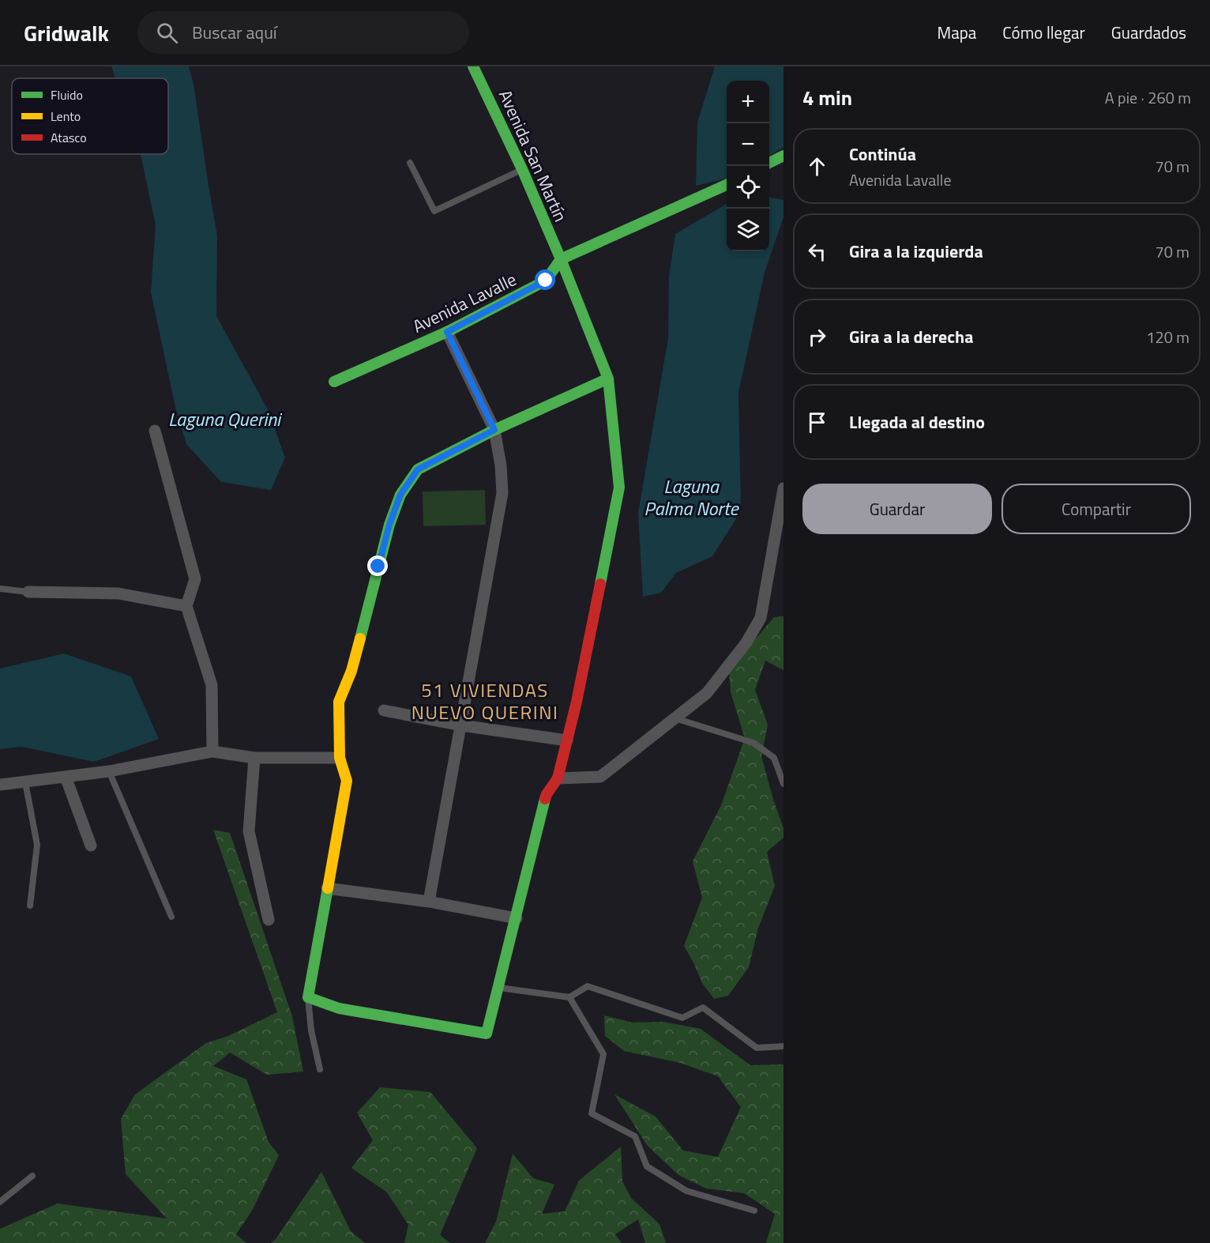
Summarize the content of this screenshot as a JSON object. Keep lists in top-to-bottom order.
{
  "streets": {
    "street": ["Avenida San Martín", "Avenida Lavalle"]
  },
  "crossings": [
    ["Avenida San Martín", "Avenida Lavalle"]
  ],
  "districts": ["51 VIVIENDAS NUEVO QUERINI"],
  "water": ["Laguna Querini", "Laguna Palma Norte"],
  "legend": ["Fluido", "Lento", "Atasco"],
  "page": {
    "header": "Gridwalk",
    "search": "Buscar aquí",
    "nav": ["Mapa", "Cómo llegar", "Guardados"],
    "heading": ["4 min", "A pie · 260 m"],
    "map_buttons": ["+", "−"],
    "list": [
      ["Continúa", "Avenida Lavalle", "70 m"],
      ["Gira a la izquierda", "70 m"],
      ["Gira a la derecha", "120 m"],
      "Llegada al destino"
    ],
    "buttons": ["Guardar", "Compartir"]
  }
}
